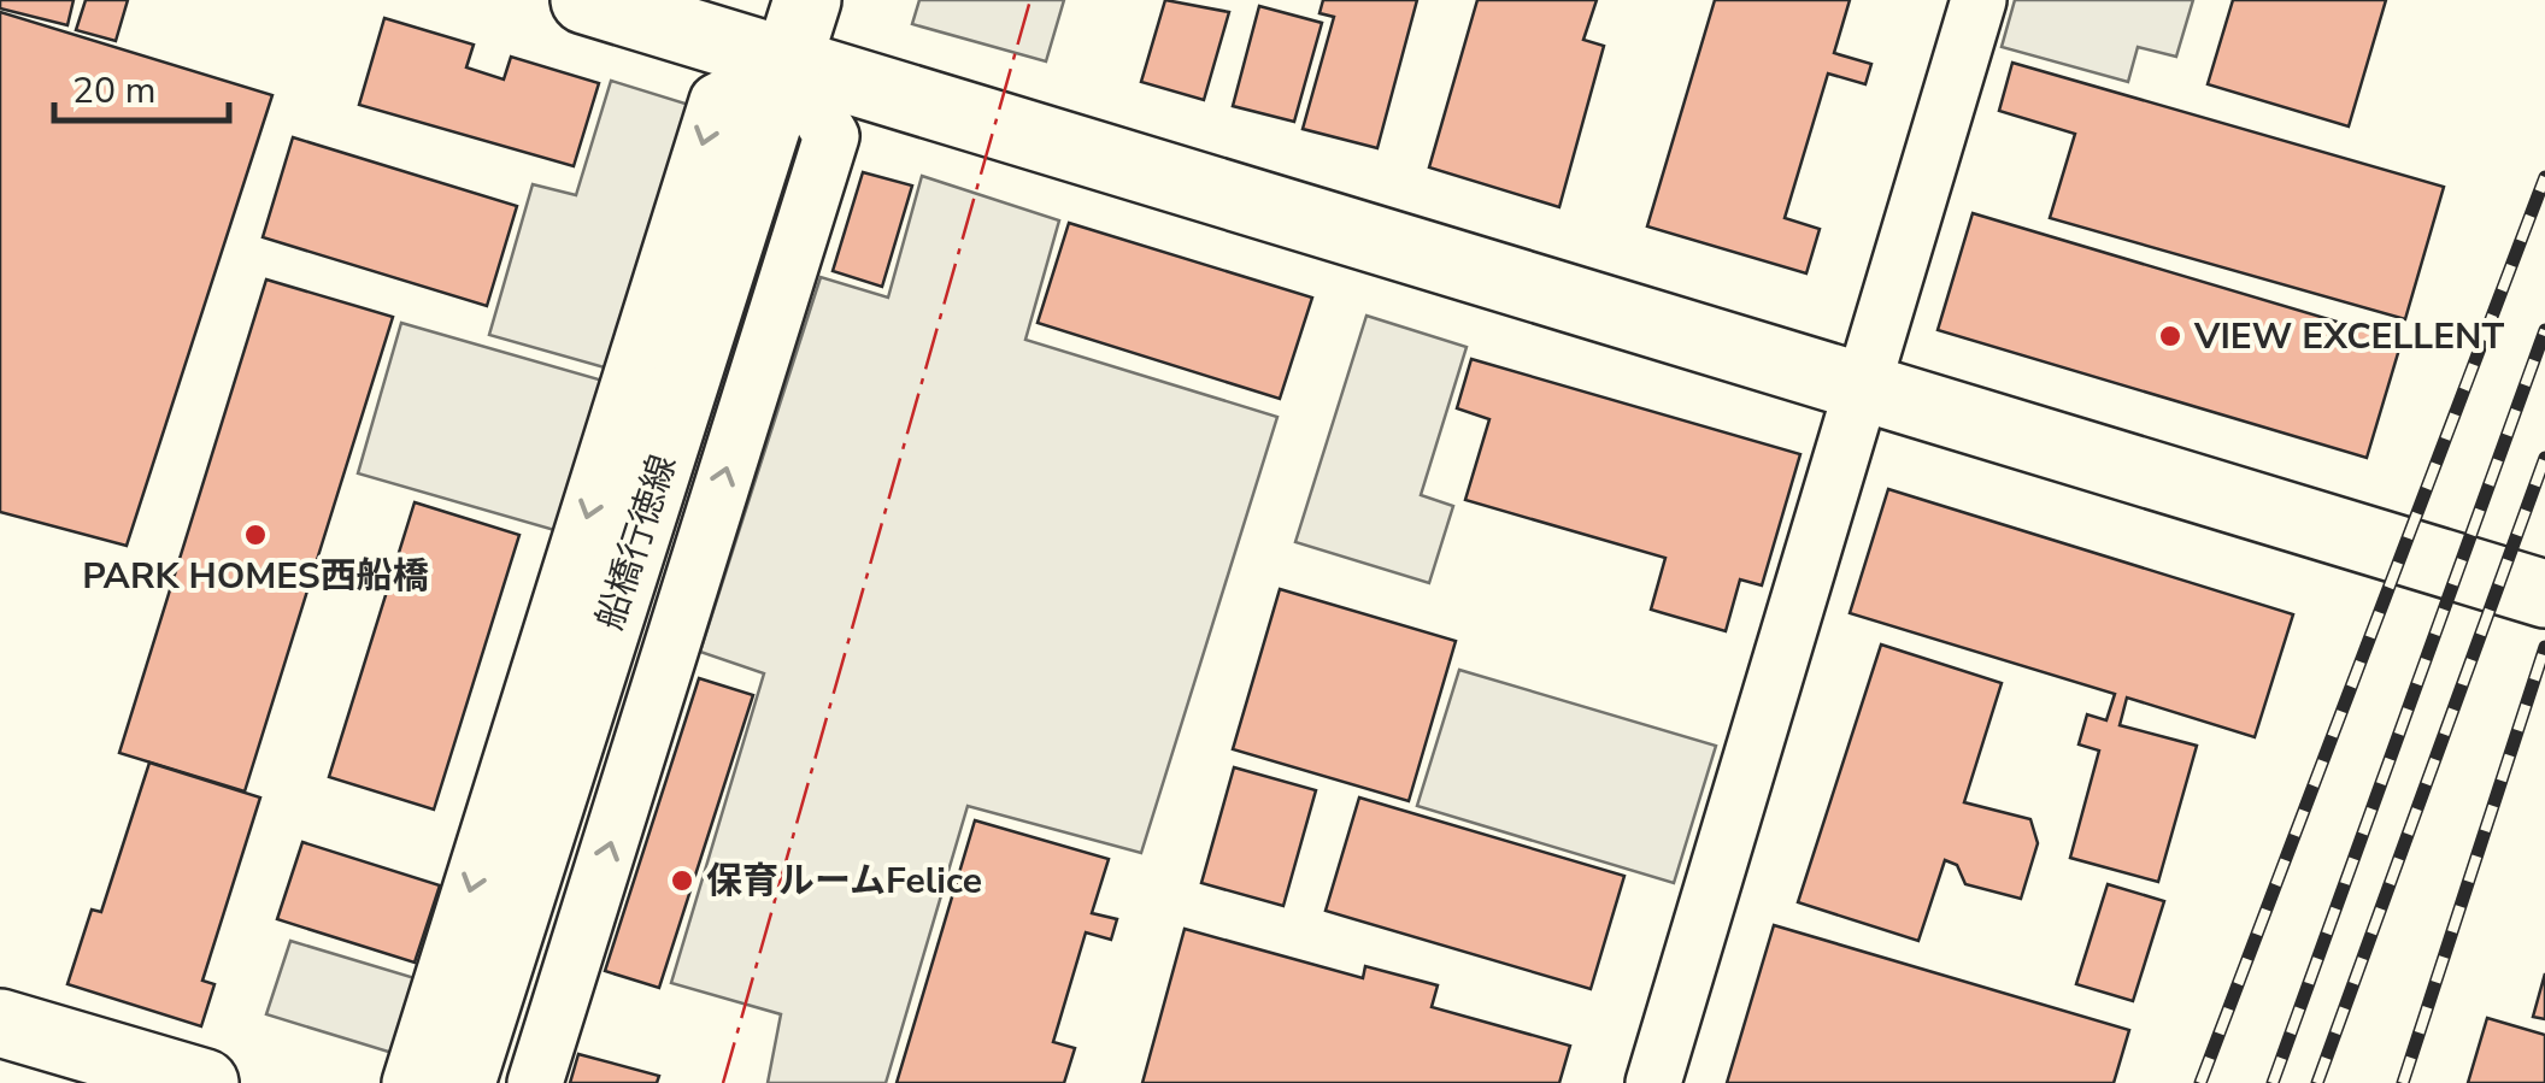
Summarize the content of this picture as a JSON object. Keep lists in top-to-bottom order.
{
  "streets": {
    "street": ["船橋行徳線"]
  },
  "places": ["VIEW EXCELLENT", "PARK HOMES西船橋", "保育ルームFelice"],
  "scale_bar": "20 m"
}
